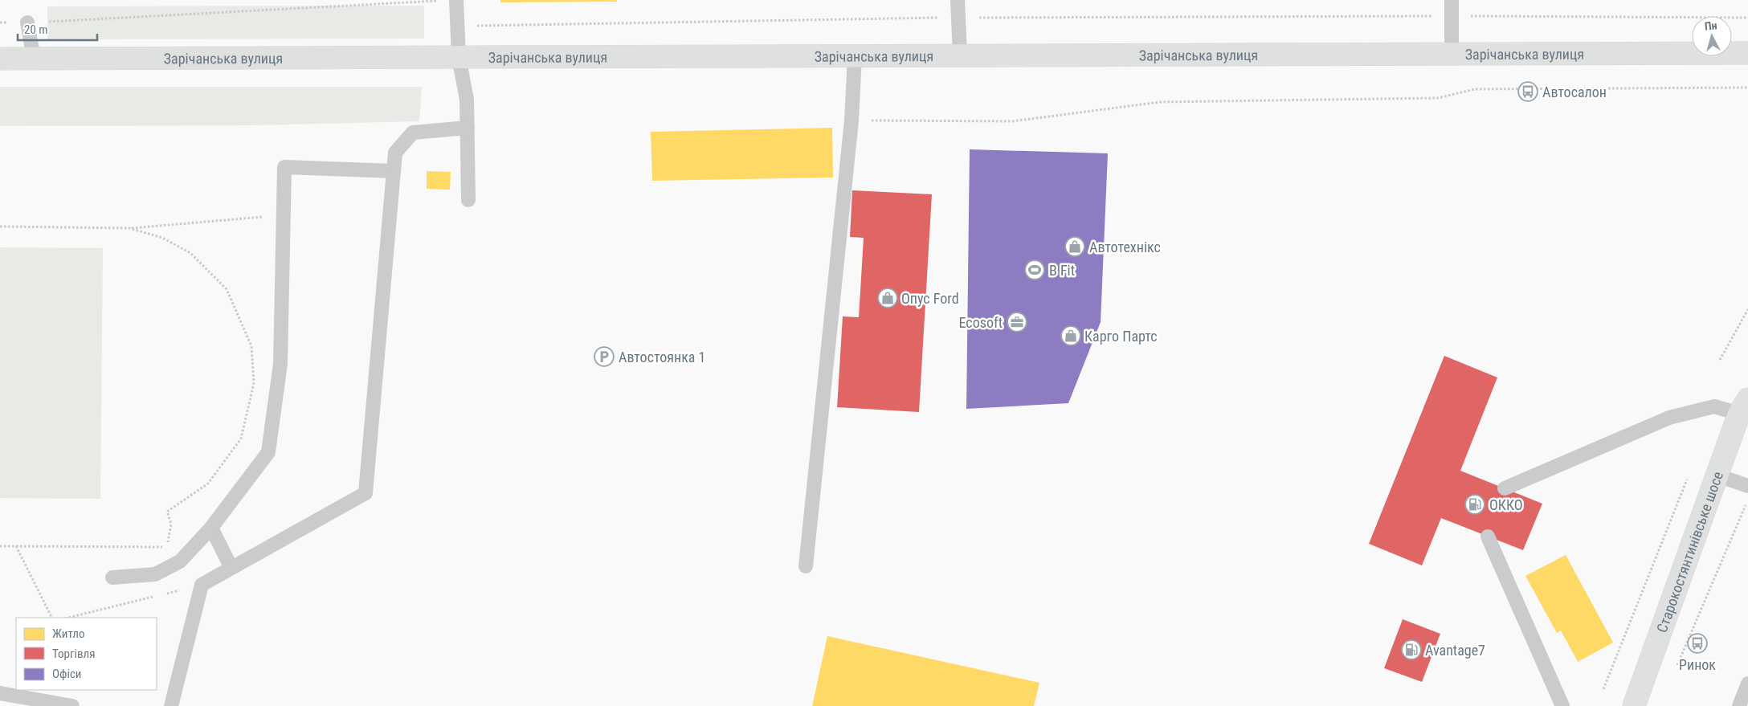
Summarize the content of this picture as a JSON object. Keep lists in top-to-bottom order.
{
  "streets": {
    "street": ["Зарічанська вулиця", "Старокостянтинівське шосе"]
  },
  "places": {
    "bus stop": ["Автосалон", "Ринок"],
    "shop": ["Автотехнікс", "Опус Ford", "Карго Партс"],
    "sports": ["B Fit"],
    "office": ["Ecosoft"],
    "parking": ["Автостоянка 1"],
    "fuel station": ["ОККО", "Avantage7"]
  },
  "legend": ["Житло", "Торгівля", "Офіси"],
  "scale_bar": "20 m",
  "north": "top"
}
